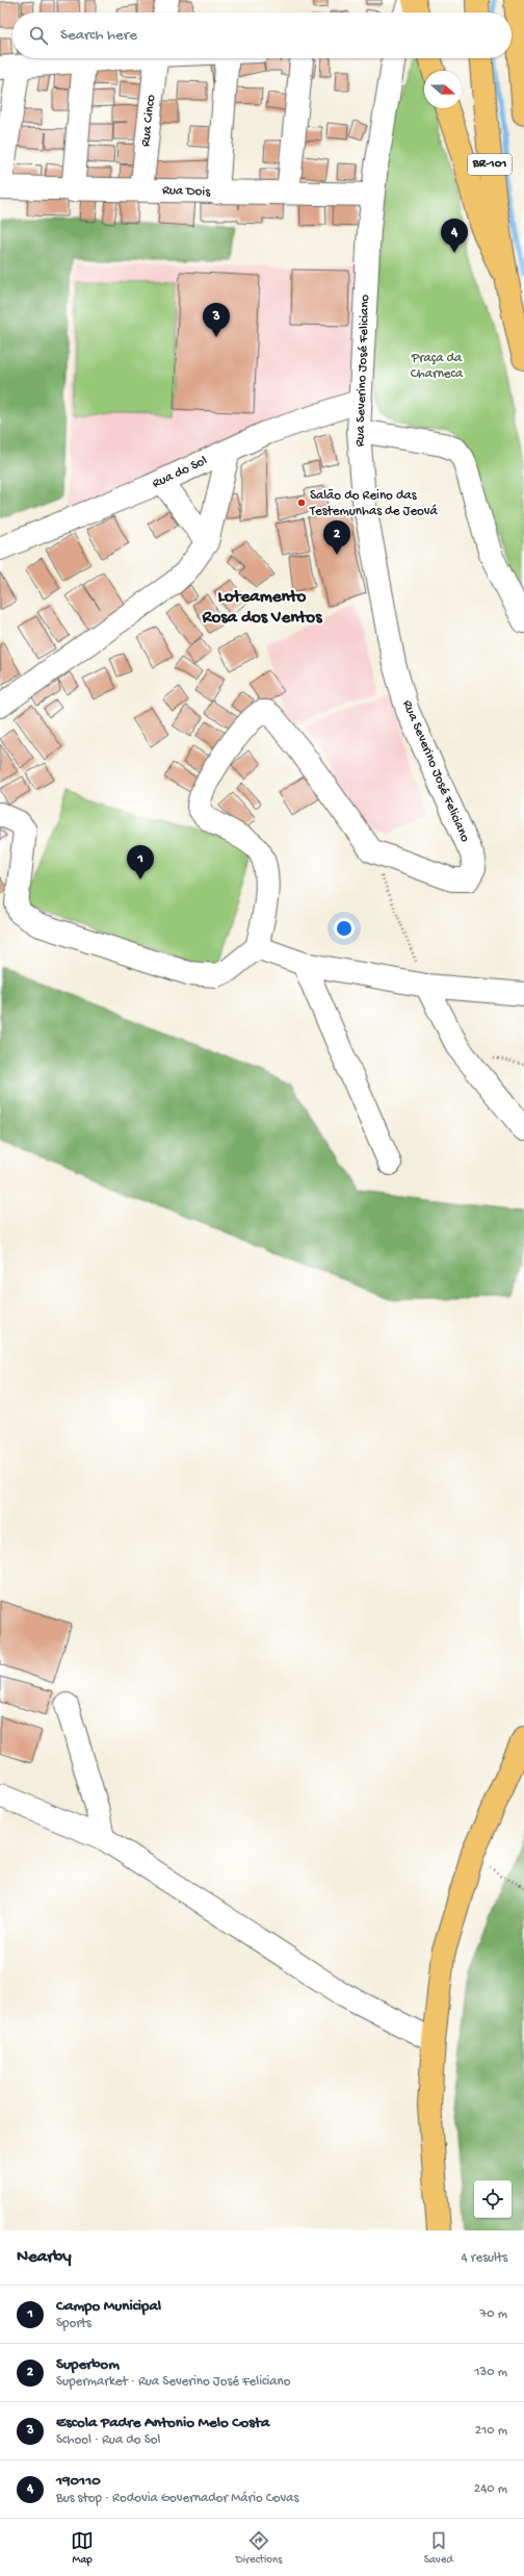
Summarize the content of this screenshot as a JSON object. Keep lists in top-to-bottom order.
{
  "streets": {
    "main road": ["BR-101"],
    "street": [
      "Rua Cinco",
      "Rua Dois",
      "Rua Severino José Feliciano",
      "Rua do Sol"
    ]
  },
  "crossings": [
    ["Rua Cinco", "Rua Dois"],
    ["Rua Dois", "Rua Severino José Feliciano"],
    ["Rua Severino José Feliciano", "Rua do Sol"]
  ],
  "districts": ["Loteamento Rosa dos Ventos"],
  "parks": ["Praça da Charneca"],
  "places": ["Salão do Reino das Testemunhas de Jeová"],
  "north": "right",
  "page": {
    "search": "Search here",
    "pins": [
      "4",
      "3",
      "2",
      "1"
    ],
    "heading": ["Nearby", "4 results"],
    "list": [
      {
        "mark": "1",
        "name": "Campo Municipal",
        "note": "Sports",
        "value": "70 m"
      },
      {
        "mark": "2",
        "name": "Superbom",
        "note": "Supermarket · Rua Severino José Feliciano",
        "value": "130 m"
      },
      {
        "mark": "3",
        "name": "Escola Padre Antonio Melo Costa",
        "note": "School · Rua do Sol",
        "value": "210 m"
      },
      {
        "mark": "4",
        "name": "190110",
        "note": "Bus stop · Rodovia Governador Mário Covas",
        "value": "240 m"
      }
    ],
    "nav": ["Map", "Directions", "Saved"]
  }
}
